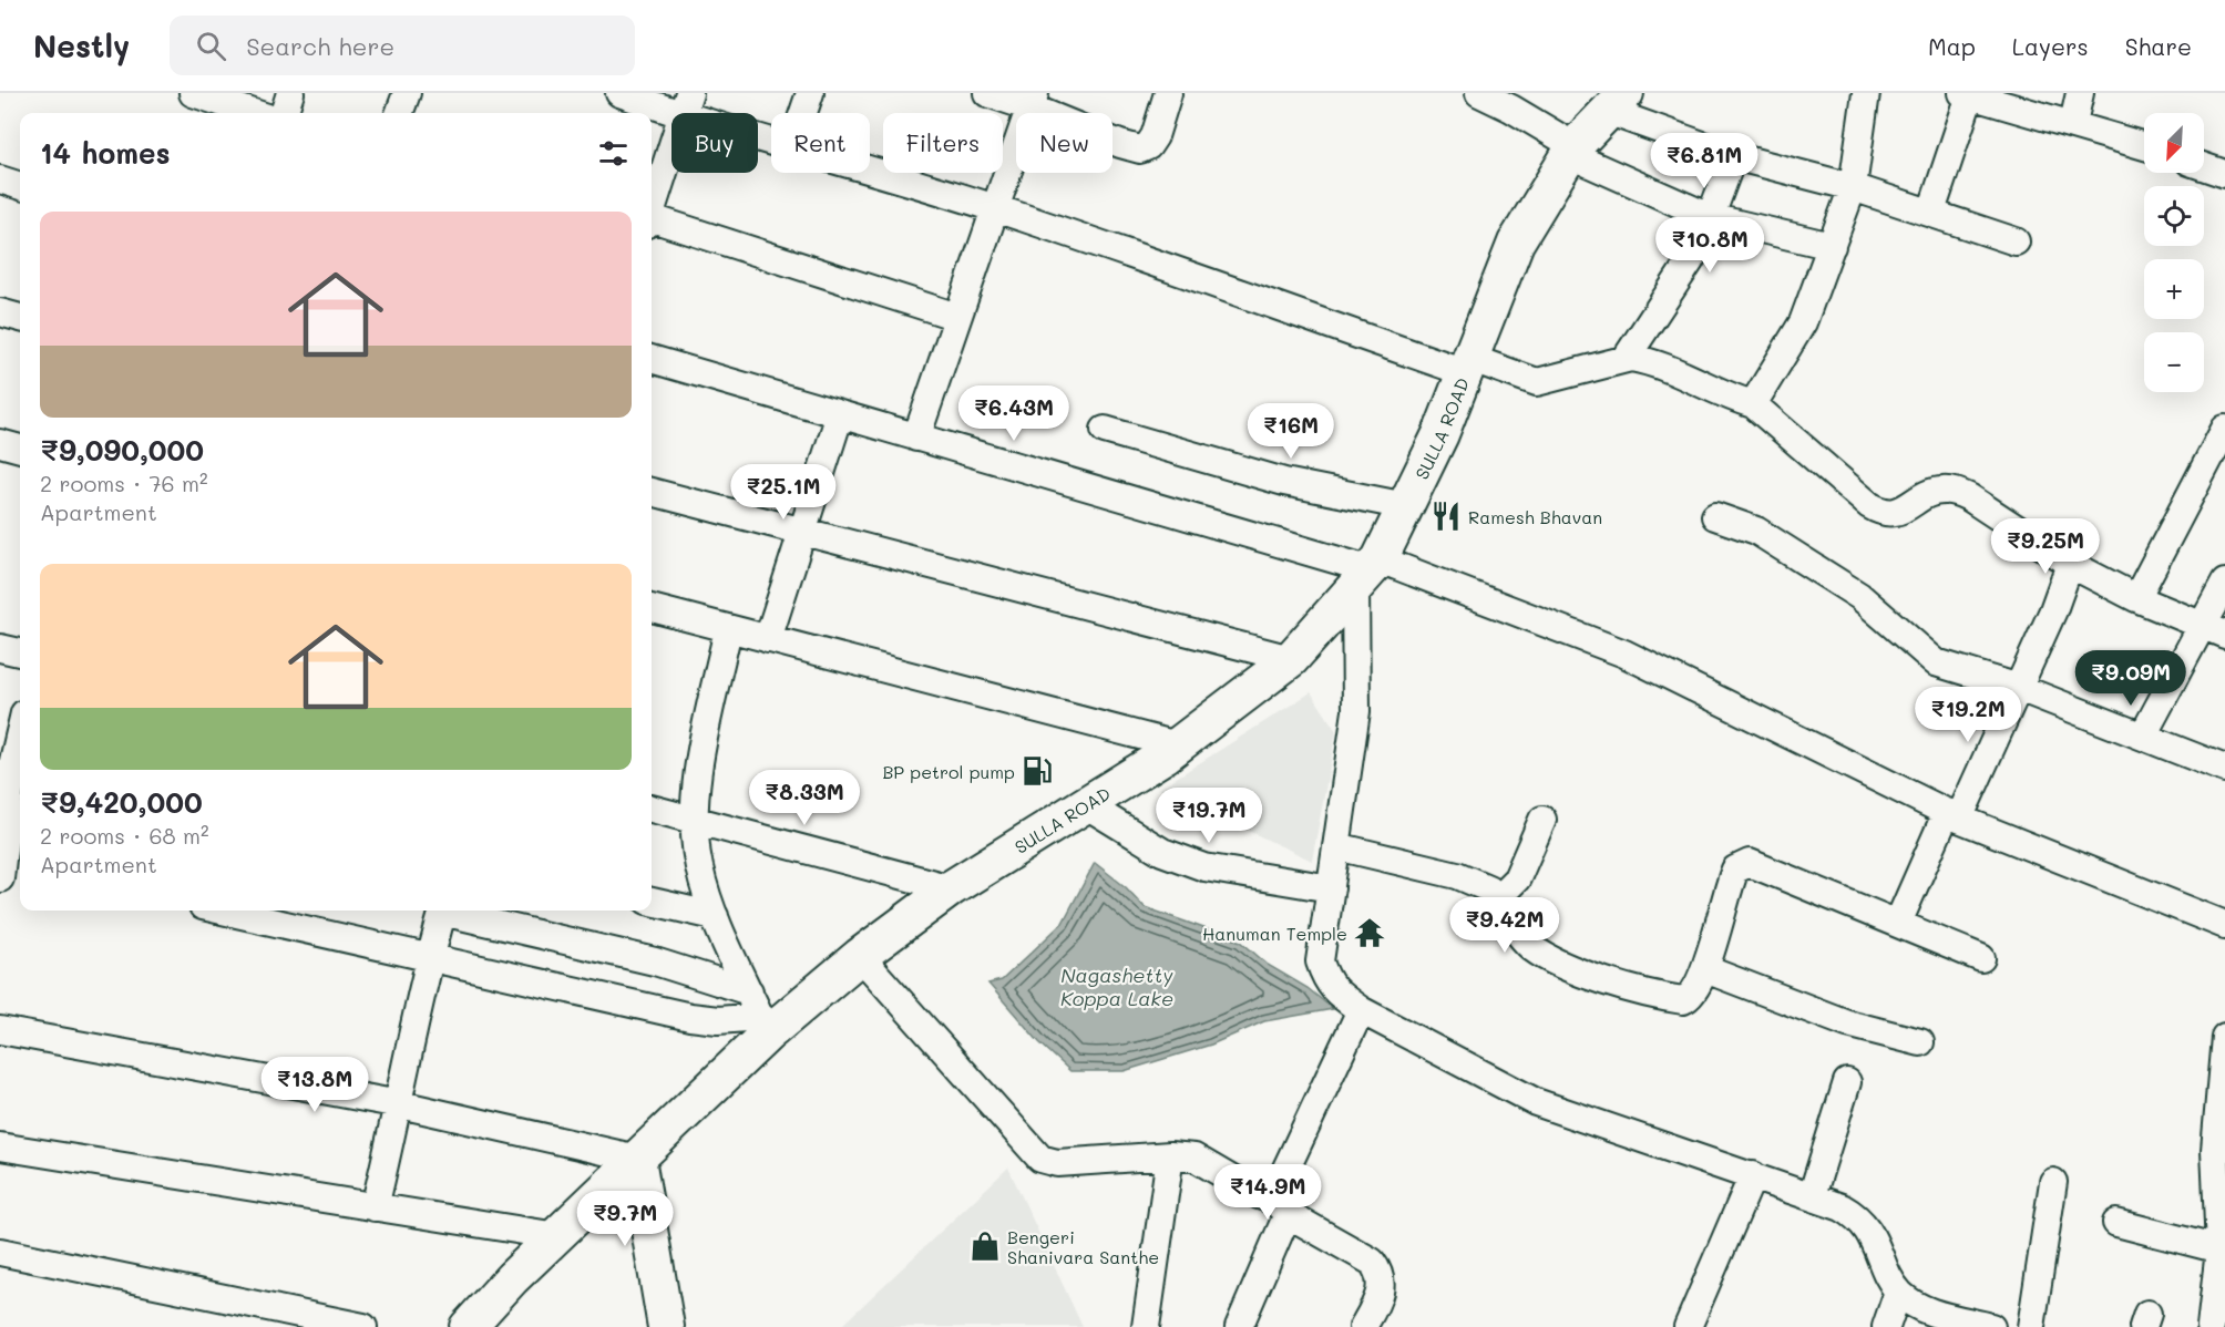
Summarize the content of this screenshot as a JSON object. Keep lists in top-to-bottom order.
{
  "streets": {
    "main road": ["SULLA ROAD"]
  },
  "water": ["Nagashetty Koppa Lake"],
  "places": {
    "restaurant": ["Ramesh Bhavan"],
    "fuel station": ["BP petrol pump"],
    "temple": ["Hanuman Temple"],
    "shop": ["Bengeri Shanivara Santhe"]
  },
  "north": "bottom left",
  "page": {
    "header": "Nestly",
    "search": "Search here",
    "nav": ["Map", "Layers", "Share"],
    "map_buttons": ["+", "−"],
    "chip": [
      "Buy",
      "Rent",
      "Filters",
      "New"
    ],
    "heading": "14 homes",
    "price": [
      "₹6.81M",
      "₹10.8M",
      "₹6.43M",
      "₹16M",
      "₹25.1M",
      "₹9.25M",
      "₹9.09M",
      "₹19.2M",
      "₹8.33M",
      "₹19.7M",
      "₹9.42M",
      "₹13.8M",
      "₹14.9M",
      "₹9.7M"
    ],
    "list": [
      {
        "name": "₹9,090,000",
        "note": "2 rooms · 76 m² · Apartment"
      },
      {
        "name": "₹9,420,000",
        "note": "2 rooms · 68 m² · Apartment"
      }
    ]
  }
}
